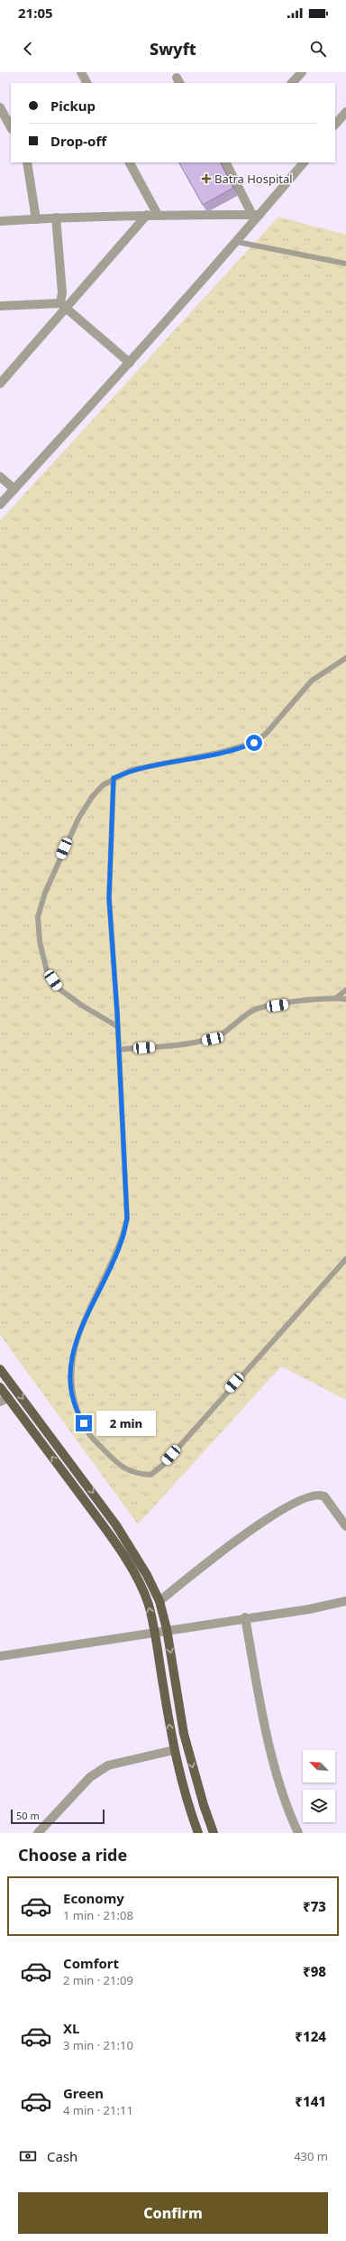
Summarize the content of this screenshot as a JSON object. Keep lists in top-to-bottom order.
{
  "places": {
    "health": ["Batra Hospital"]
  },
  "scale_bar": "50 m",
  "north": "top left",
  "page": {
    "status": "21:05",
    "header": "Swyft",
    "banner": ["Pickup", "Drop-off"],
    "bubble": "2 min",
    "scale": "50 m",
    "heading": "Choose a ride",
    "list": [
      {
        "name": "Economy",
        "note": "1 min · 21:08",
        "value": "₹73"
      },
      {
        "name": "Comfort",
        "note": "2 min · 21:09",
        "value": "₹98"
      },
      {
        "name": "XL",
        "note": "3 min · 21:10",
        "value": "₹124"
      },
      {
        "name": "Green",
        "note": "4 min · 21:11",
        "value": "₹141"
      }
    ],
    "pay": ["Cash", "430 m"],
    "buttons": "Confirm"
  }
}
